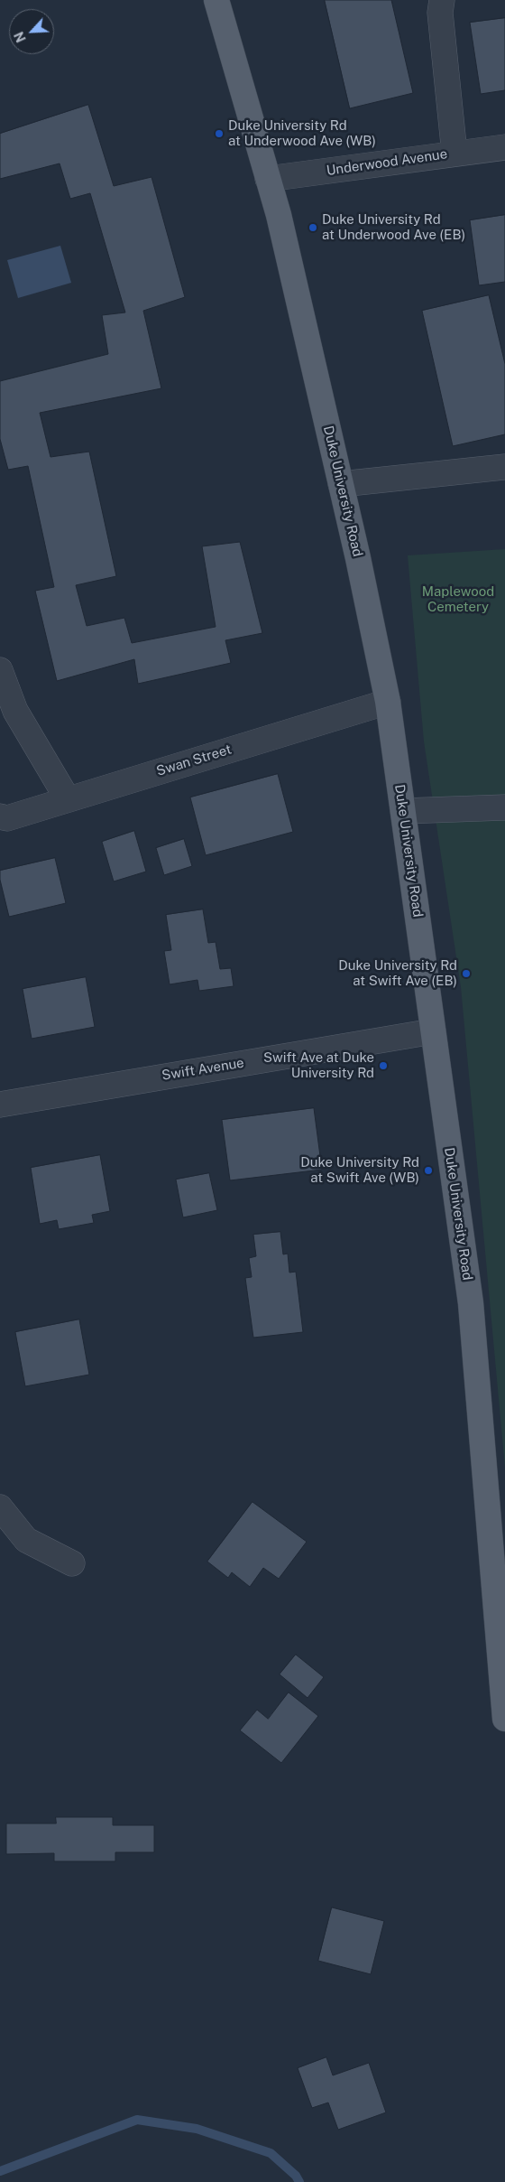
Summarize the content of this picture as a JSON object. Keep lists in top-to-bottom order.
{
  "streets": {
    "main road": ["Duke University Road"],
    "street": ["Underwood Avenue", "Swan Street", "Swift Avenue"]
  },
  "crossings": [
    ["Underwood Avenue", "Duke University Road"],
    ["Duke University Road", "Swan Street"],
    ["Duke University Road", "Swift Avenue"]
  ],
  "parks": ["Maplewood Cemetery"],
  "places": [
    "Duke University Rd at Underwood Ave (WB)",
    "Duke University Rd at Underwood Ave (EB)",
    "Duke University Rd at Swift Ave (EB)",
    "Swift Ave at Duke University Rd",
    "Duke University Rd at Swift Ave (WB)"
  ],
  "north": "bottom left"
}
